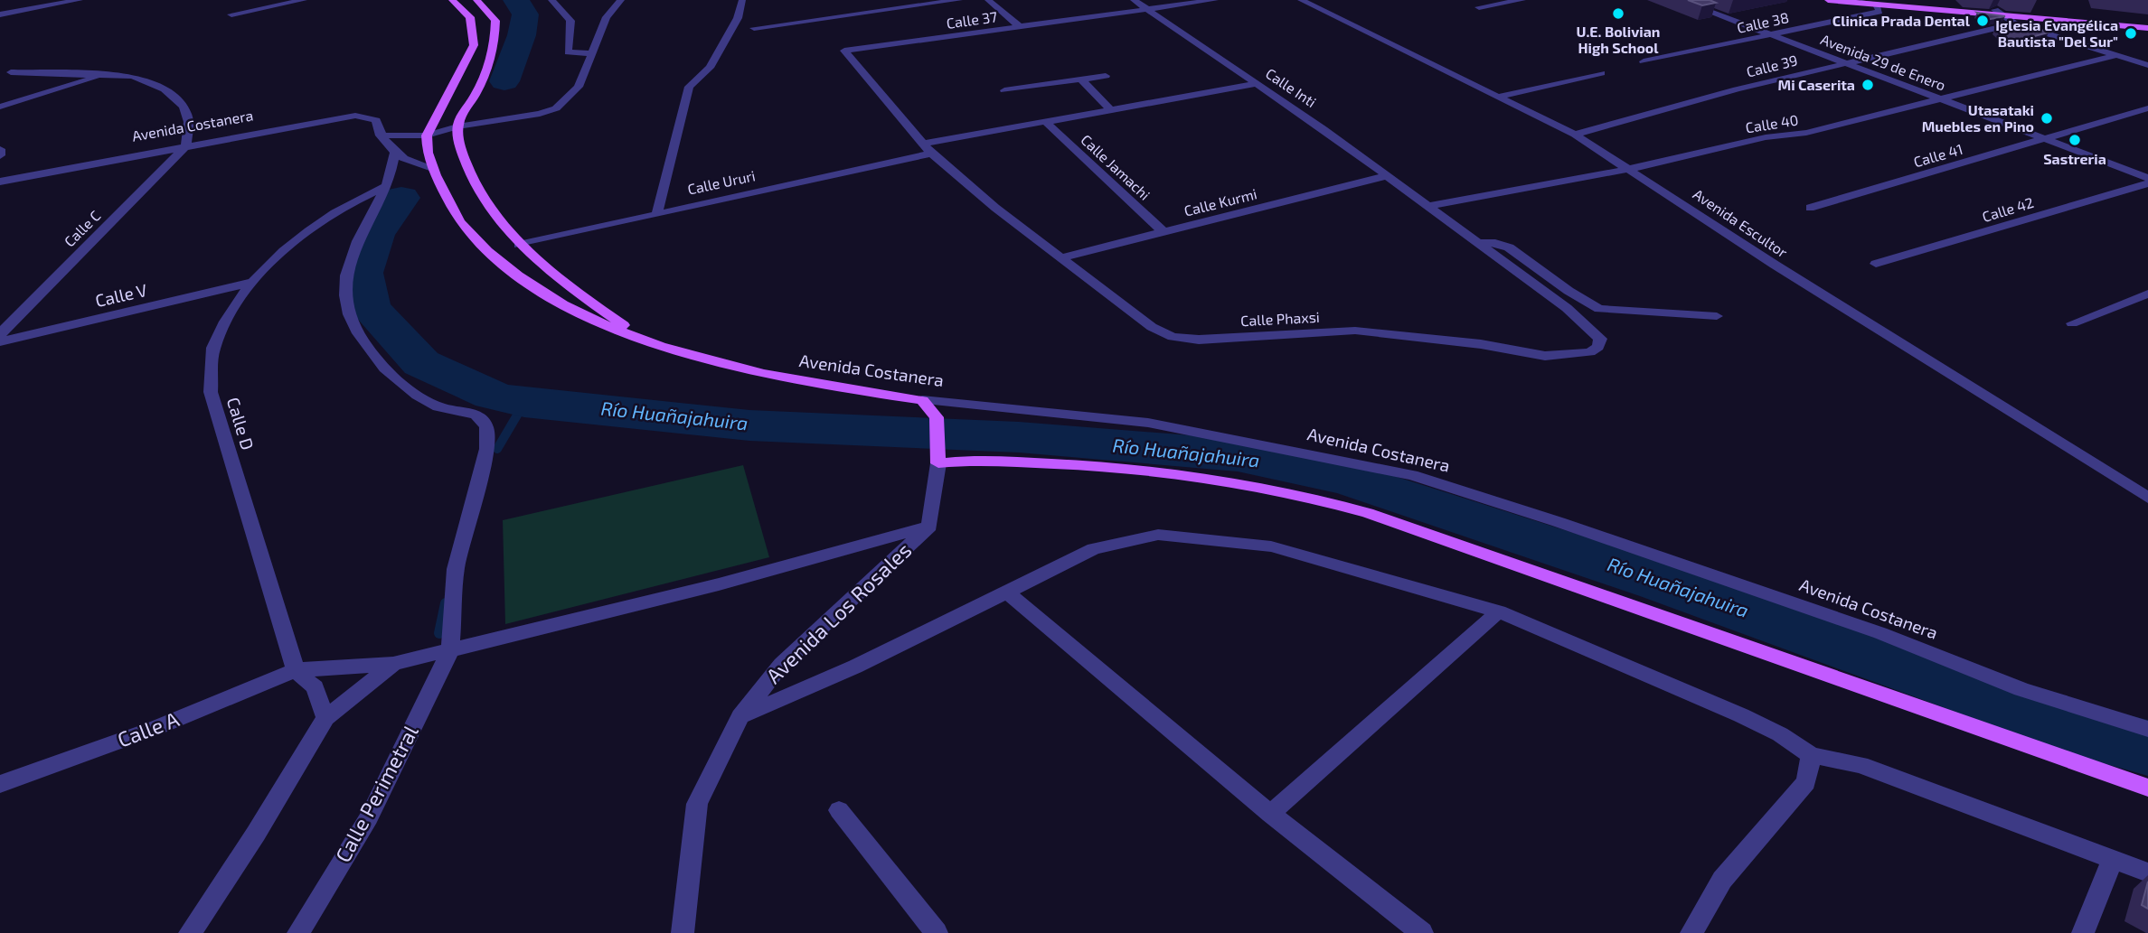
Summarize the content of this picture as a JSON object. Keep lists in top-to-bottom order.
{
  "streets": {
    "main road": ["Avenida Costanera"],
    "street": [
      "Calle 37",
      "Calle 38",
      "Avenida 29 de Enero",
      "Calle 39",
      "Calle Inti",
      "Calle 40",
      "Calle 41",
      "Calle Jamachi",
      "Calle Ururi",
      "Calle Kurmi",
      "Calle 42",
      "Avenida Escultor",
      "Calle C",
      "Calle V",
      "Calle Phaxsi",
      "Calle D",
      "Avenida Los Rosales",
      "Calle A",
      "Calle Perimetral"
    ]
  },
  "crossings": [
    ["Calle 37", "Calle Inti"],
    ["Calle 37", "Calle Phaxsi"],
    ["Calle 38", "Avenida 29 de Enero"],
    ["Avenida 29 de Enero", "Calle 39"],
    ["Avenida 29 de Enero", "Calle 40"],
    ["Avenida 29 de Enero", "Calle 41"],
    ["Calle 39", "Avenida Escultor"],
    ["Calle Inti", "Calle 40"],
    ["Calle Inti", "Calle Kurmi"],
    ["Calle Inti", "Calle Phaxsi"],
    ["Calle 40", "Avenida Escultor"],
    ["Calle 40", "Calle Phaxsi"],
    ["Avenida Costanera", "Calle Ururi"],
    ["Avenida Costanera", "Calle C"],
    ["Calle Jamachi", "Calle Kurmi"],
    ["Calle Ururi", "Calle Phaxsi"],
    ["Calle Kurmi", "Calle Phaxsi"],
    ["Calle V", "Calle D"],
    ["Calle D", "Calle A"],
    ["Avenida Los Rosales", "Calle A"],
    ["Calle A", "Calle Perimetral"]
  ],
  "water": ["Río Huañajahuira"],
  "places": [
    "U.E. Bolivian High School",
    "Clinica Prada Dental",
    "Iglesia Evangélica Bautista \"Del Sur\"",
    "Mi Caserita",
    "Utasataki Muebles en Pino",
    "Sastreria"
  ]
}
